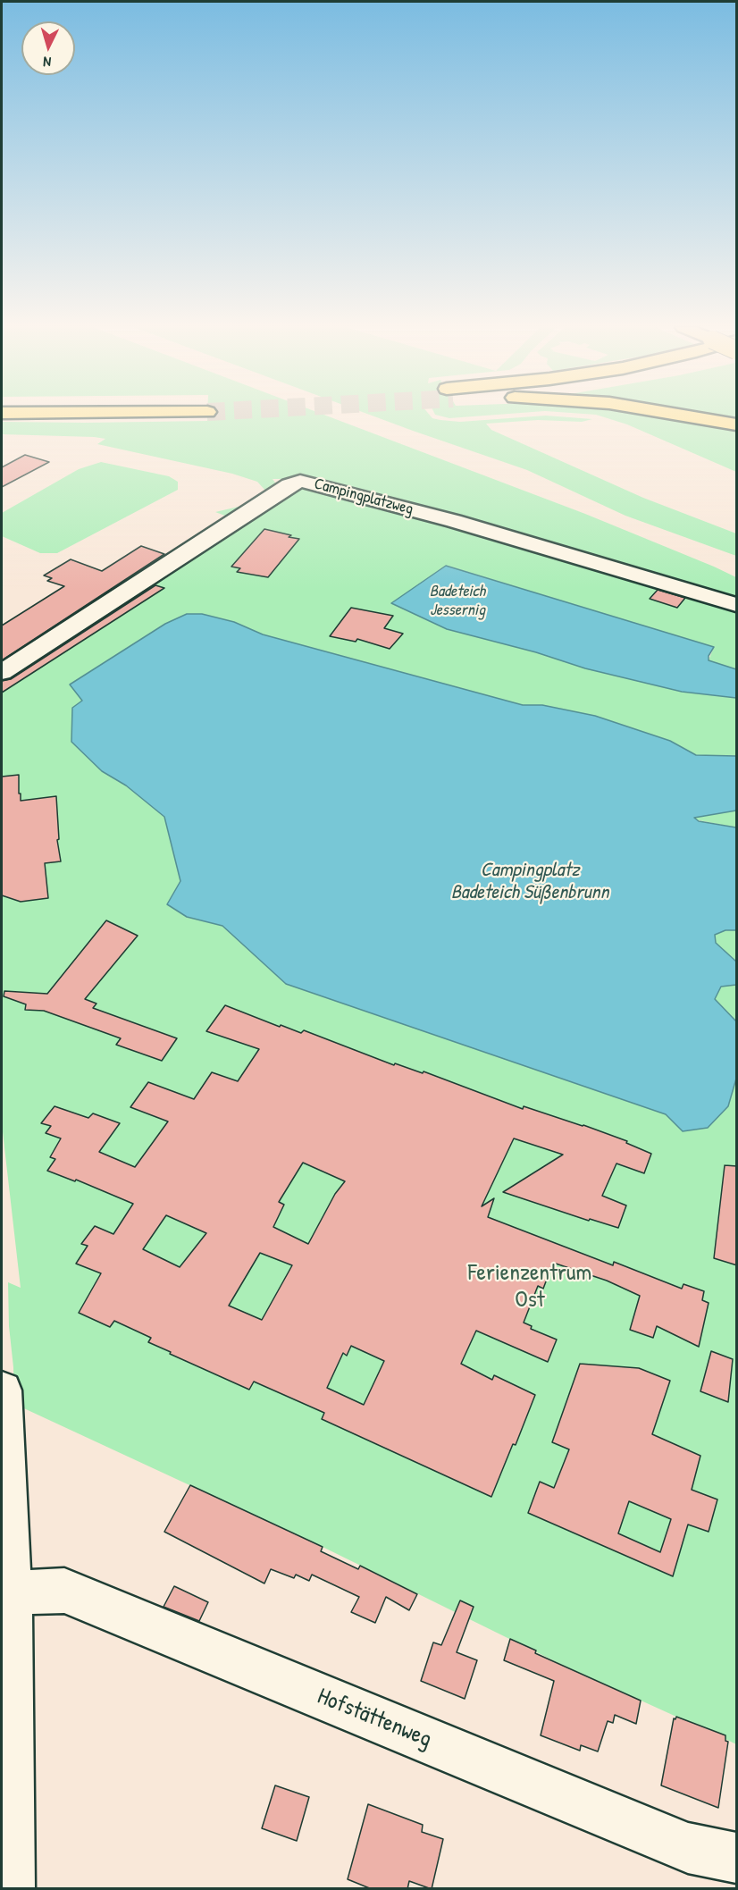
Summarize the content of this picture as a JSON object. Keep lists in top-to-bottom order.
{
  "streets": {
    "street": ["Campingplatzweg", "Hofstättenweg"]
  },
  "water": ["Badeteich Jessernig", "Campingplatz Badeteich Süßenbrunn"],
  "parks": ["Ferienzentrum Ost"],
  "north": "bottom"
}
